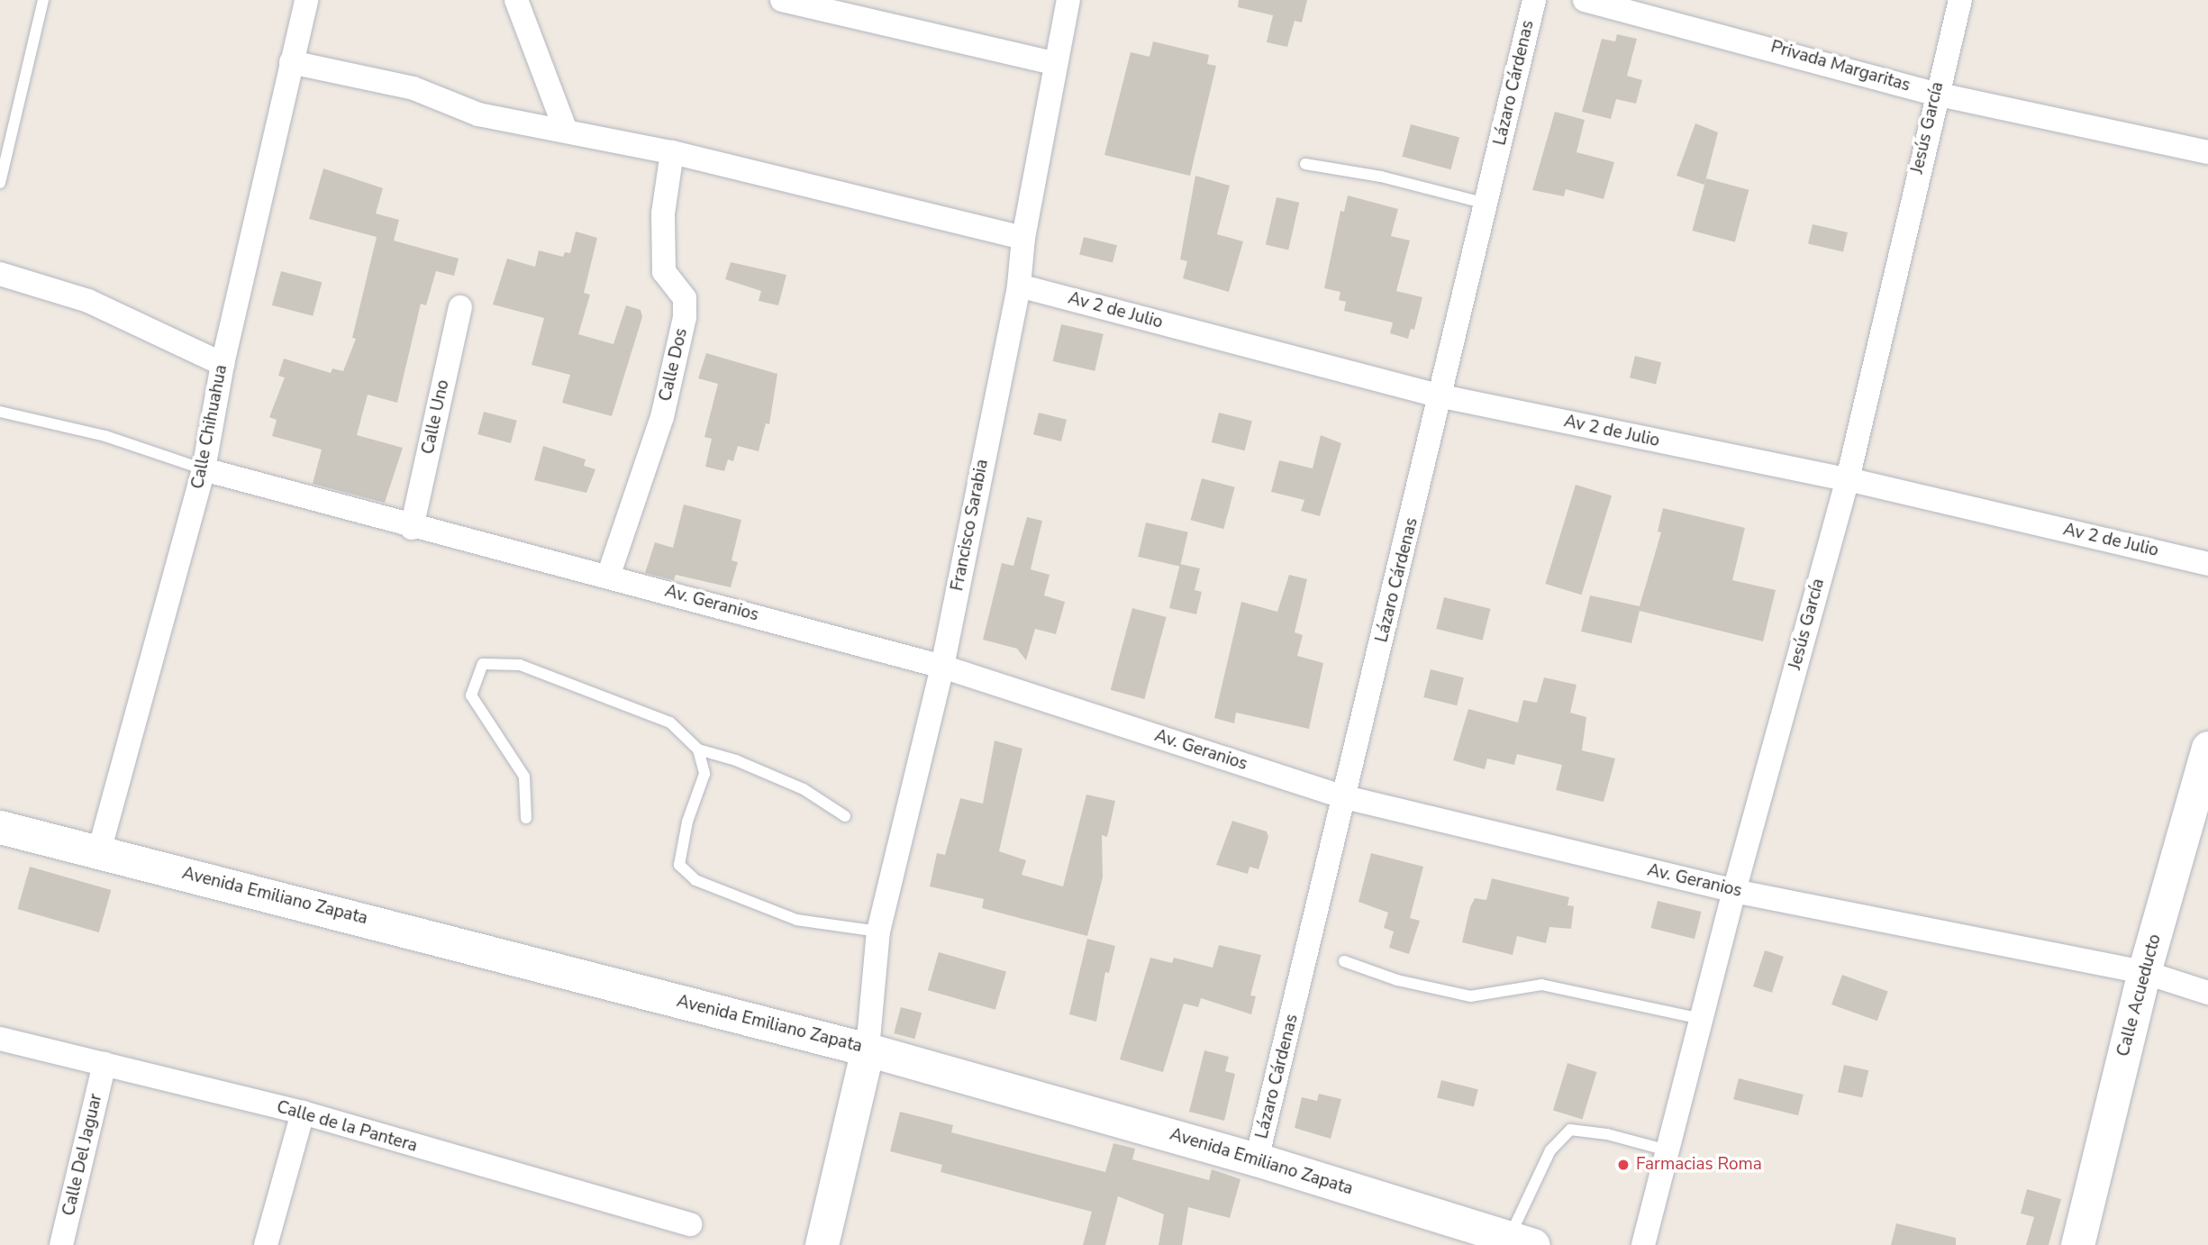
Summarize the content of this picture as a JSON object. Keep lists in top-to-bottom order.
{
  "streets": {
    "main road": ["Avenida Emiliano Zapata", "Calle Acueducto"],
    "street": [
      "Privada Margaritas",
      "Lázaro Cárdenas",
      "Jesús García",
      "Av 2 de Julio",
      "Calle Dos",
      "Calle Uno",
      "Calle Chihuahua",
      "Francisco Sarabia",
      "Av. Geranios",
      "Calle de la Pantera",
      "Calle Del Jaguar"
    ]
  },
  "crossings": [
    ["Privada Margaritas", "Jesús García"],
    ["Lázaro Cárdenas", "Av 2 de Julio"],
    ["Lázaro Cárdenas", "Av. Geranios"],
    ["Lázaro Cárdenas", "Avenida Emiliano Zapata"],
    ["Jesús García", "Av 2 de Julio"],
    ["Jesús García", "Av. Geranios"],
    ["Av 2 de Julio", "Francisco Sarabia"],
    ["Calle Dos", "Av. Geranios"],
    ["Calle Uno", "Av. Geranios"],
    ["Calle Chihuahua", "Av. Geranios"],
    ["Calle Chihuahua", "Avenida Emiliano Zapata"],
    ["Francisco Sarabia", "Av. Geranios"],
    ["Francisco Sarabia", "Avenida Emiliano Zapata"],
    ["Av. Geranios", "Calle Acueducto"],
    ["Calle de la Pantera", "Calle Del Jaguar"]
  ],
  "places": ["Farmacias Roma"]
}
